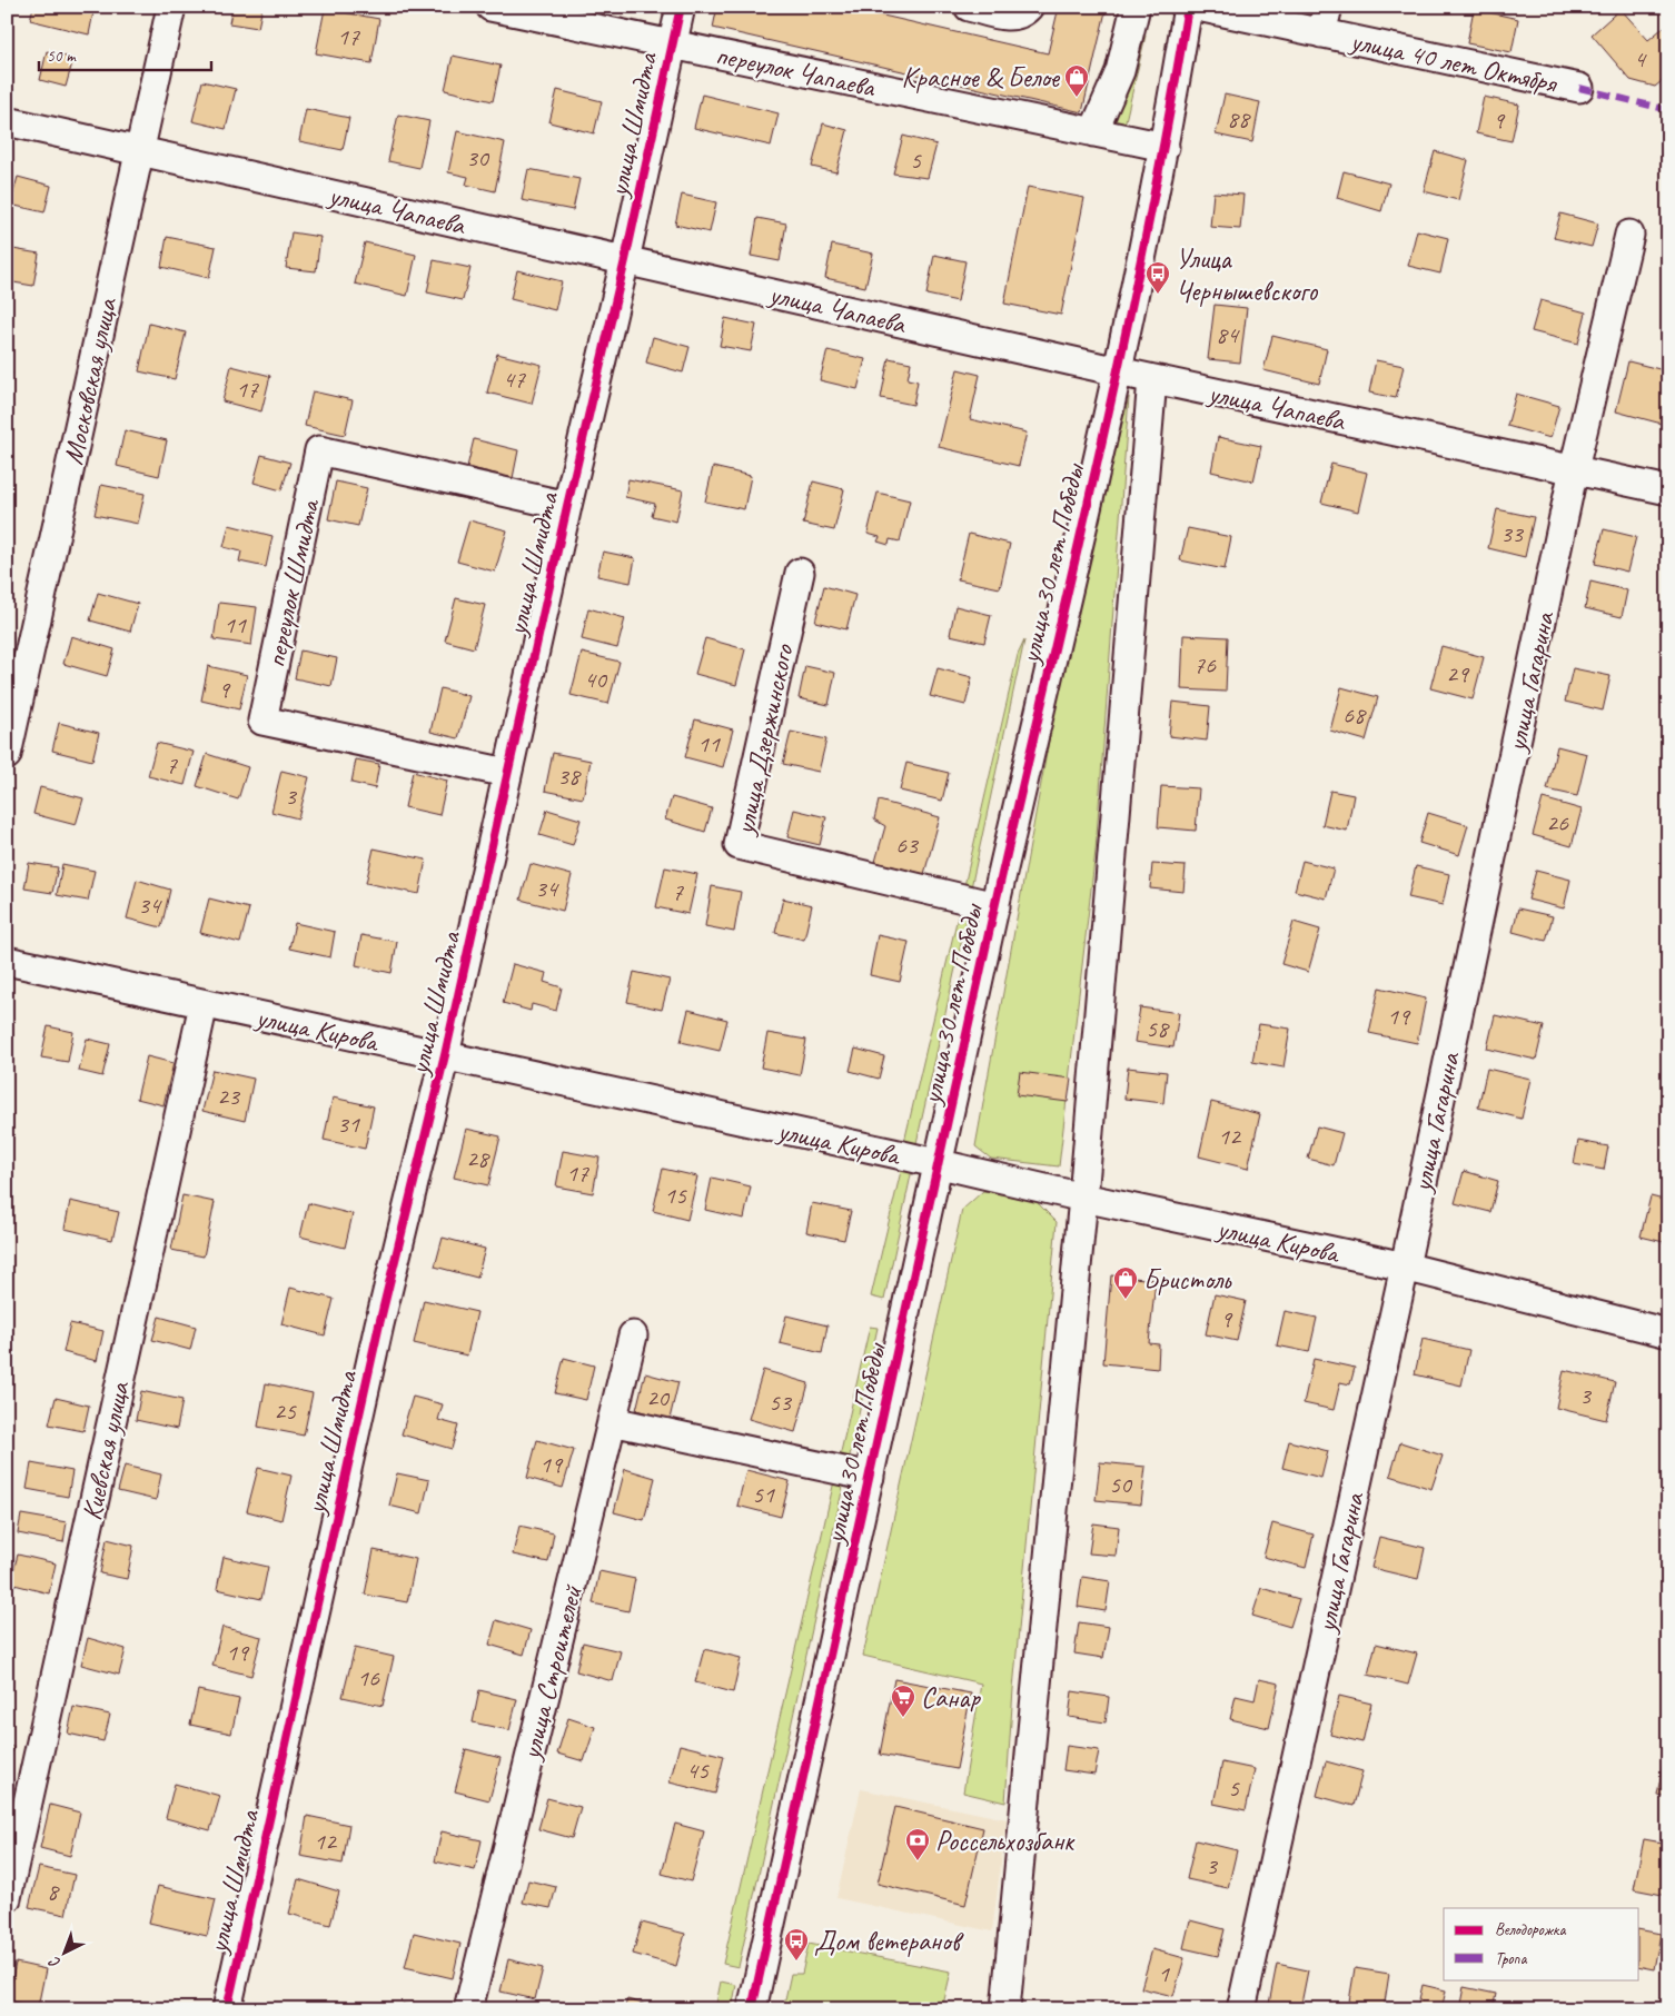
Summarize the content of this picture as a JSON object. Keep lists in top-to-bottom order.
{
  "streets": {
    "street": [
      "улица 40 лет Октября",
      "переулок Чапаева",
      "улица Шмидта",
      "улица Чапаева",
      "Московская улица",
      "улица 30 лет Победы",
      "переулок Шмидта",
      "улица Гагарина",
      "улица Дзержинского",
      "улица Кирова",
      "Киевская улица",
      "улица Строителей"
    ]
  },
  "crossings": [
    ["улица 40 лет Октября", "улица 30 лет Победы"],
    ["переулок Чапаева", "улица Шмидта"],
    ["переулок Чапаева", "улица 30 лет Победы"],
    ["улица Шмидта", "улица Чапаева"],
    ["улица Шмидта", "переулок Шмидта"],
    ["улица Шмидта", "улица Кирова"],
    ["улица Чапаева", "Московская улица"],
    ["улица Чапаева", "улица 30 лет Победы"],
    ["улица Чапаева", "улица Гагарина"],
    ["улица 30 лет Победы", "улица Дзержинского"],
    ["улица 30 лет Победы", "улица Кирова"],
    ["улица Гагарина", "улица Кирова"],
    ["улица Кирова", "Киевская улица"]
  ],
  "places": {
    "shop": ["Красное & Белое", "Бристоль"],
    "bus stop": ["Улица Чернышевского", "Дом ветеранов"],
    "supermarket": ["Санар"],
    "bank": ["Россельхозбанк"]
  },
  "house_numbers": [
    "17",
    "4",
    "88",
    "9",
    "30",
    "5",
    "84",
    "47",
    "17",
    "33",
    "11",
    "76",
    "29",
    "40",
    "9",
    "68",
    "11",
    "7",
    "38",
    "3",
    "26",
    "63",
    "34",
    "7",
    "34",
    "19",
    "58",
    "23",
    "31",
    "12",
    "28",
    "17",
    "15",
    "9",
    "3",
    "20",
    "53",
    "25",
    "19",
    "50",
    "51",
    "19",
    "16",
    "45",
    "5",
    "12",
    "3",
    "8",
    "1"
  ],
  "legend": ["Велодорожка", "Тропа"],
  "scale_bar": "50 m",
  "north": "bottom left"
}
